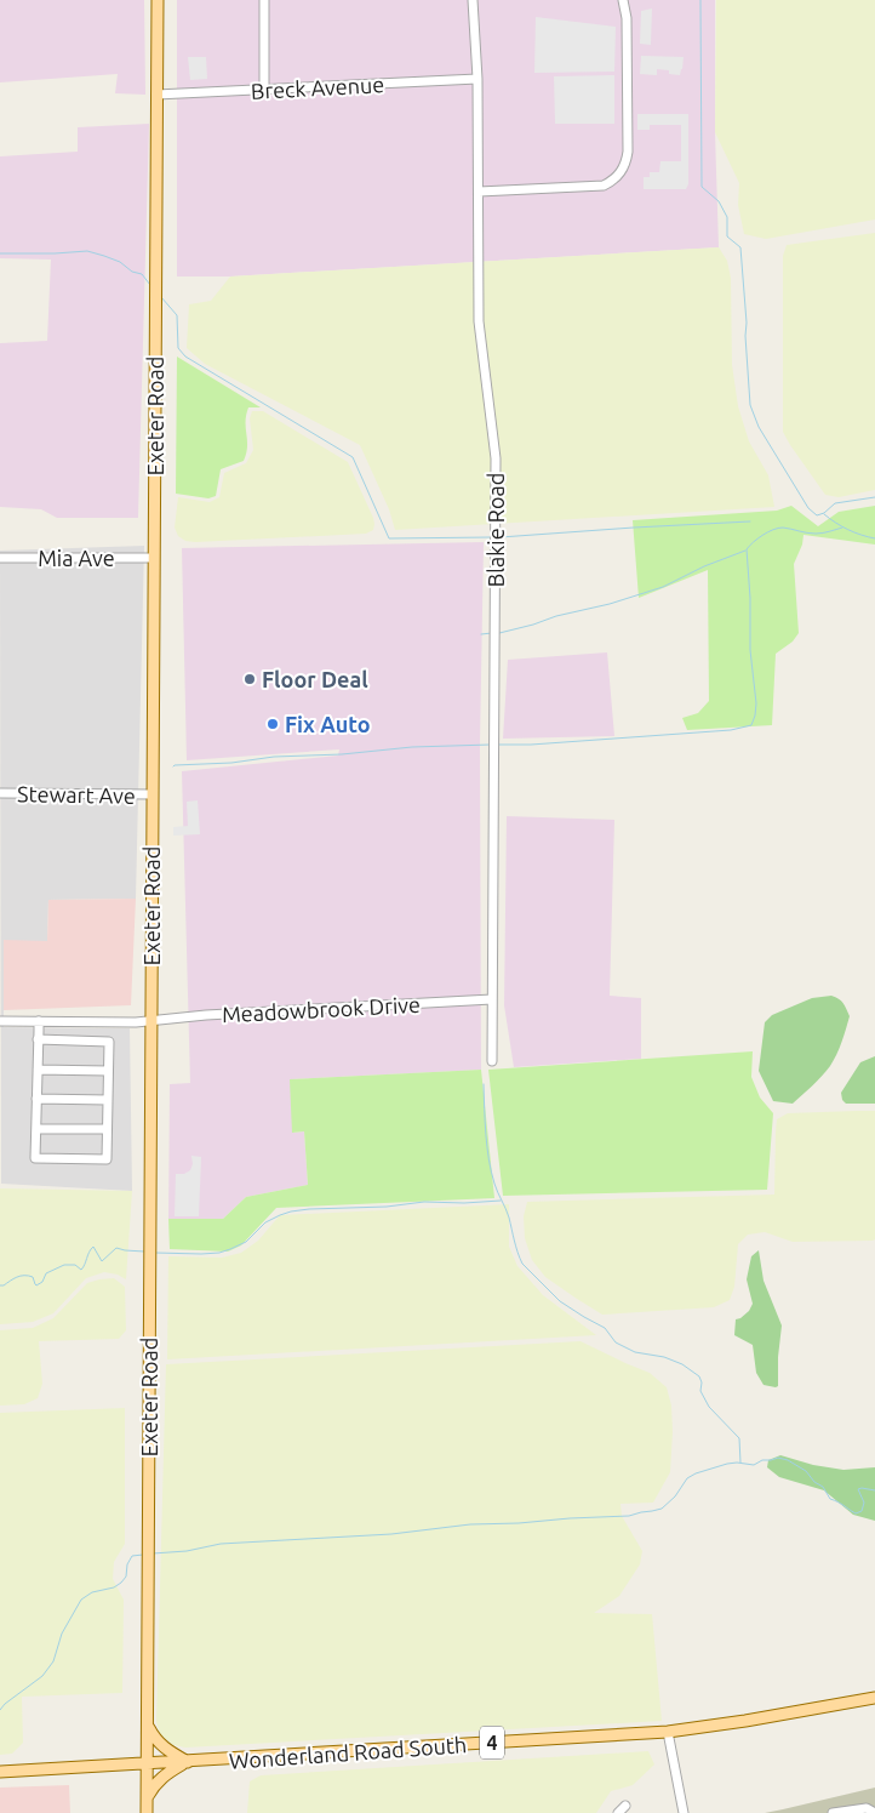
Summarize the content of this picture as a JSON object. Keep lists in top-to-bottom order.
{
  "streets": {
    "main road": ["Exeter Road", "4", "Wonderland Road South"],
    "street": [
      "Breck Avenue",
      "Blakie Road",
      "Mia Ave",
      "Stewart Ave",
      "Meadowbrook Drive"
    ]
  },
  "crossings": [
    ["Breck Avenue", "Exeter Road"],
    ["Breck Avenue", "Blakie Road"],
    ["Exeter Road", "Mia Ave"],
    ["Exeter Road", "Stewart Ave"],
    ["Exeter Road", "Meadowbrook Drive"],
    ["Exeter Road", "Wonderland Road South"],
    ["Blakie Road", "Meadowbrook Drive"]
  ],
  "places": ["Floor Deal", "Fix Auto"]
}
